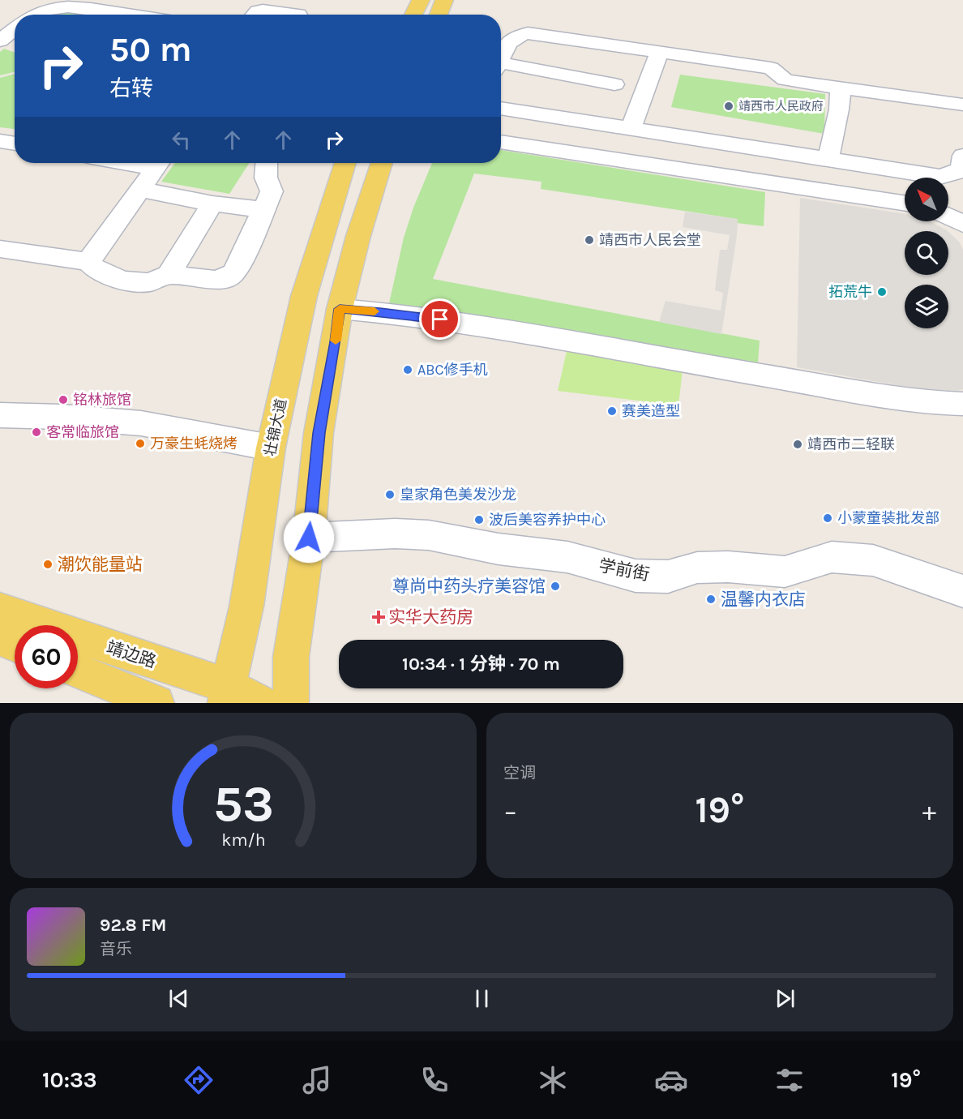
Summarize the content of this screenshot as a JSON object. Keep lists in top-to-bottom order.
{
  "streets": {
    "main road": ["壮锦大道", "靖边路"],
    "street": ["学前街"]
  },
  "crossings": [
    ["壮锦大道", "靖边路"]
  ],
  "places": {
    "other": [
      "靖西市人民政府",
      "靖西市人民会堂",
      "拓荒牛",
      "ABC修手机",
      "铭林旅馆",
      "赛美造型",
      "客常临旅馆",
      "万豪生蚝烧烤",
      "靖西市二轻联",
      "皇家角色美发沙龙",
      "小蒙童装批发部",
      "波后美容养护中心",
      "潮饮能量站",
      "尊尚中药头疗美容馆",
      "温馨内衣店"
    ],
    "health": ["实华大药房"]
  },
  "north": "top left",
  "page": {
    "turn": ["50 m", "右转"],
    "limit": "60",
    "trip": "10:34 · 1 分钟 · 70 m",
    "tile": "空调",
    "heat": ["−", "19°", "+"],
    "song": ["92.8 FM", "音乐"],
    "tabs": ["10:33", "19°"],
    "gauge": ["53", "km/h"]
  }
}
